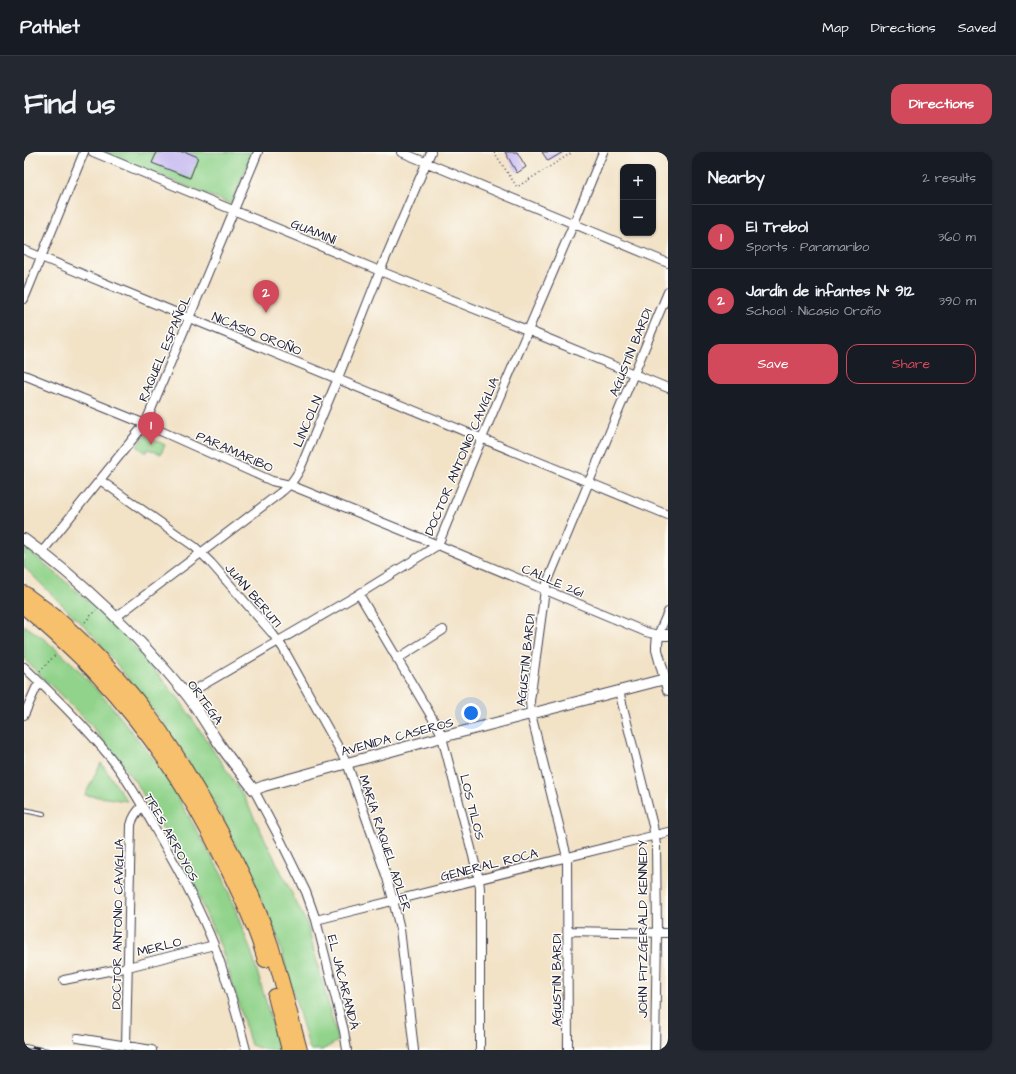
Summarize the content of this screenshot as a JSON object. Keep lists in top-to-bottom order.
{
  "streets": {
    "street": [
      "GUAMINÍ",
      "NICASIO OROÑO",
      "RAQUEL ESPAÑOL",
      "AGUSTÍN BARDI",
      "LINCOLN",
      "PARAMARIBO",
      "DOCTOR ANTONIO CAVIGLIA",
      "CALLE 261",
      "JUAN BERUTI",
      "ORTEGA",
      "AVENIDA CASEROS",
      "LOS TILOS",
      "TRES ARROYOS",
      "MARÍA RAQUEL ADLER",
      "GENERAL ROCA",
      "JOHN FITZGERALD KENNEDY",
      "MERLO",
      "EL JACARANDÁ"
    ]
  },
  "crossings": [
    ["GUAMINÍ", "RAQUEL ESPAÑOL"],
    ["GUAMINÍ", "AGUSTÍN BARDI"],
    ["GUAMINÍ", "LINCOLN"],
    ["GUAMINÍ", "DOCTOR ANTONIO CAVIGLIA"],
    ["NICASIO OROÑO", "RAQUEL ESPAÑOL"],
    ["NICASIO OROÑO", "AGUSTÍN BARDI"],
    ["NICASIO OROÑO", "LINCOLN"],
    ["NICASIO OROÑO", "DOCTOR ANTONIO CAVIGLIA"],
    ["RAQUEL ESPAÑOL", "PARAMARIBO"],
    ["RAQUEL ESPAÑOL", "JUAN BERUTI"],
    ["RAQUEL ESPAÑOL", "ORTEGA"],
    ["AGUSTÍN BARDI", "CALLE 261"],
    ["AGUSTÍN BARDI", "AVENIDA CASEROS"],
    ["AGUSTÍN BARDI", "GENERAL ROCA"],
    ["LINCOLN", "PARAMARIBO"],
    ["LINCOLN", "JUAN BERUTI"],
    ["LINCOLN", "ORTEGA"],
    ["PARAMARIBO", "DOCTOR ANTONIO CAVIGLIA"],
    ["PARAMARIBO", "CALLE 261"],
    ["DOCTOR ANTONIO CAVIGLIA", "CALLE 261"],
    ["DOCTOR ANTONIO CAVIGLIA", "JUAN BERUTI"],
    ["DOCTOR ANTONIO CAVIGLIA", "ORTEGA"],
    ["DOCTOR ANTONIO CAVIGLIA", "LOS TILOS"],
    ["DOCTOR ANTONIO CAVIGLIA", "TRES ARROYOS"],
    ["DOCTOR ANTONIO CAVIGLIA", "MERLO"],
    ["JUAN BERUTI", "AVENIDA CASEROS"],
    ["JUAN BERUTI", "MARÍA RAQUEL ADLER"],
    ["ORTEGA", "AVENIDA CASEROS"],
    ["ORTEGA", "GENERAL ROCA"],
    ["ORTEGA", "EL JACARANDÁ"],
    ["AVENIDA CASEROS", "LOS TILOS"],
    ["AVENIDA CASEROS", "MARÍA RAQUEL ADLER"],
    ["AVENIDA CASEROS", "JOHN FITZGERALD KENNEDY"],
    ["LOS TILOS", "GENERAL ROCA"],
    ["TRES ARROYOS", "MERLO"],
    ["MARÍA RAQUEL ADLER", "GENERAL ROCA"],
    ["GENERAL ROCA", "JOHN FITZGERALD KENNEDY"],
    ["GENERAL ROCA", "EL JACARANDÁ"]
  ],
  "page": {
    "header": "Pathlet",
    "nav": ["Map", "Directions", "Saved"],
    "buttons": [
      "Directions",
      ["Save", "Share"]
    ],
    "title": "Find us",
    "heading": ["Nearby", "2 results"],
    "map_buttons": ["+", "−"],
    "list": [
      {
        "mark": "1",
        "name": "El Trebol",
        "note": "Sports · Paramaribo",
        "value": "360 m"
      },
      {
        "mark": "2",
        "name": "Jardín de infantes N° 912",
        "note": "School · Nicasio Oroño",
        "value": "390 m"
      }
    ],
    "pins": ["2", "1"]
  }
}
